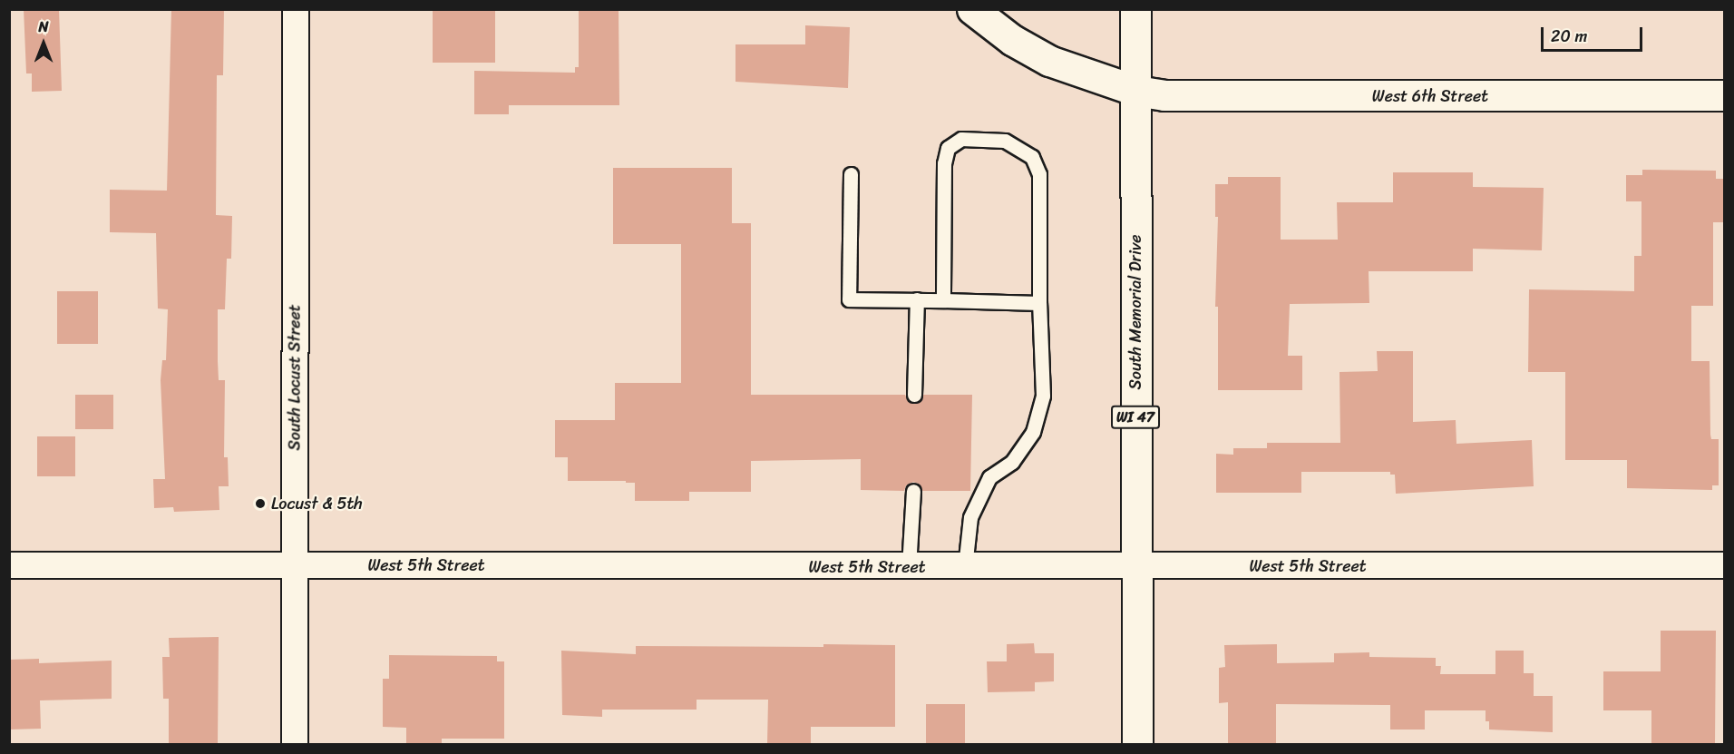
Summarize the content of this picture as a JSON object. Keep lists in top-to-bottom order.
{
  "streets": {
    "main road": ["West 6th Street", "South Memorial Drive", "WI 47"],
    "street": ["South Locust Street", "West 5th Street"]
  },
  "crossings": [
    ["West 6th Street", "South Memorial Drive"],
    ["South Memorial Drive", "West 5th Street"],
    ["South Locust Street", "West 5th Street"]
  ],
  "places": ["Locust & 5th"],
  "scale_bar": "20 m",
  "north": "top"
}
